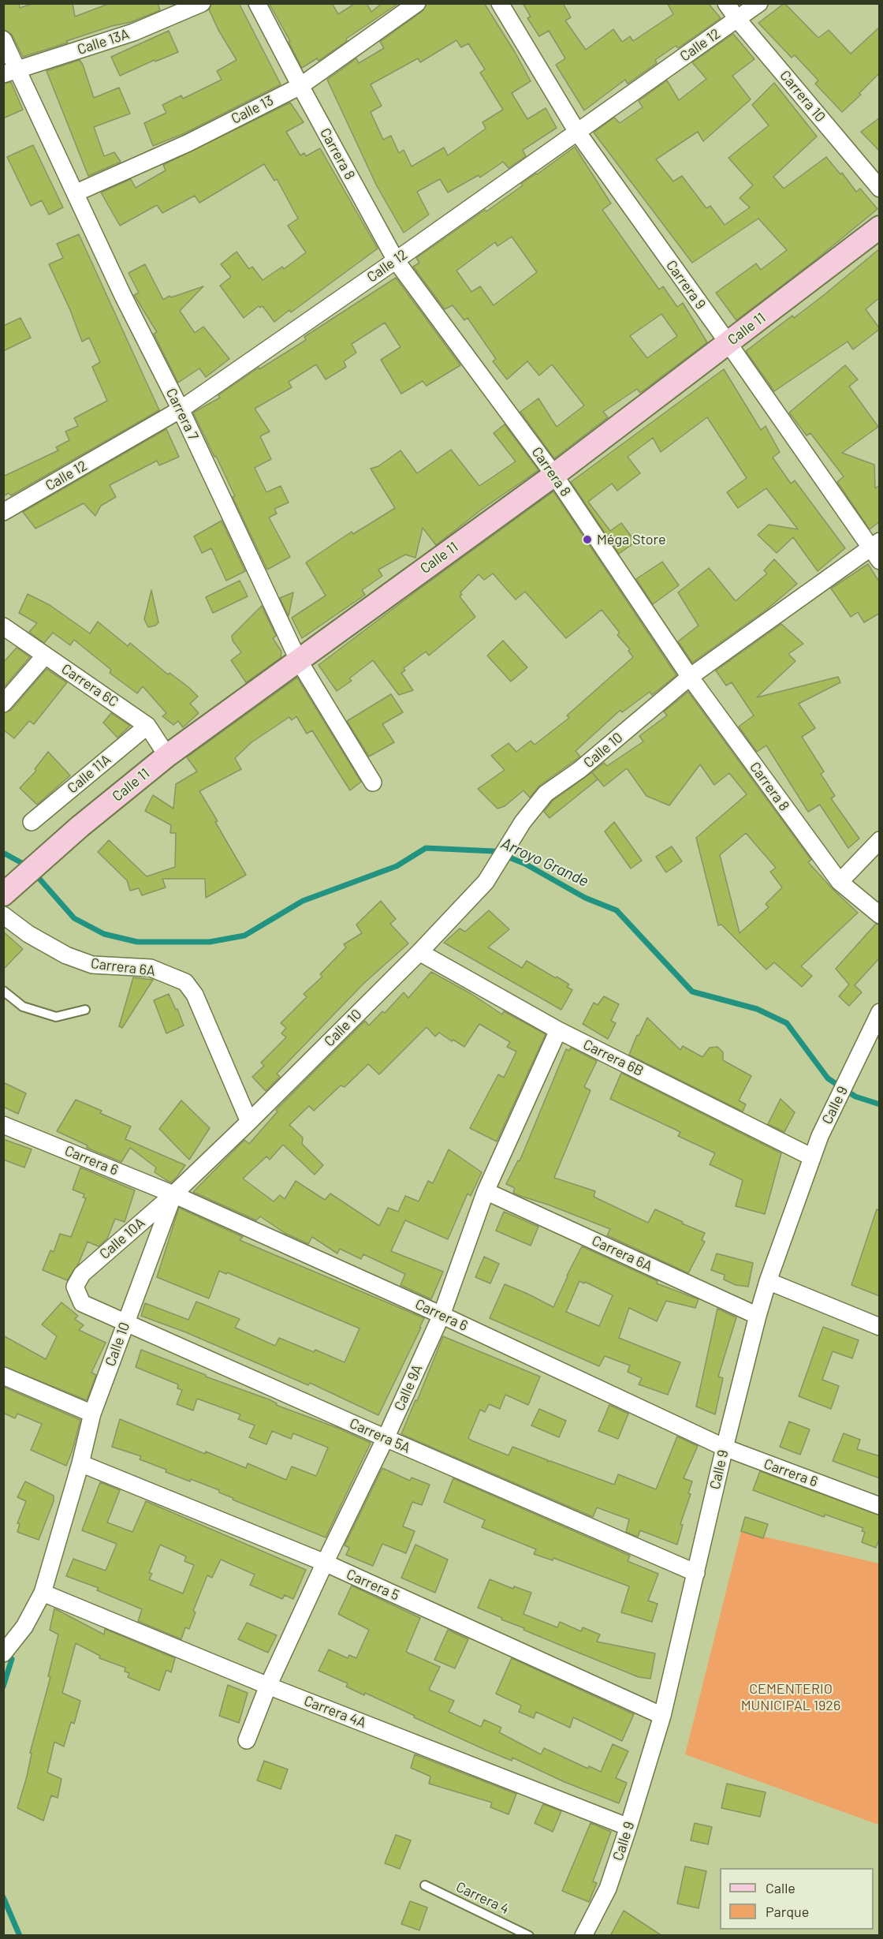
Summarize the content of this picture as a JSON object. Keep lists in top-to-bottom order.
{
  "streets": {
    "street": [
      "Calle 13A",
      "Calle 12",
      "Carrera 10",
      "Calle 13",
      "Carrera 8",
      "Carrera 9",
      "Calle 11",
      "Carrera 7",
      "Carrera 6C",
      "Calle 10",
      "Calle 11A",
      "Carrera 6A",
      "Carrera 6B",
      "Calle 9",
      "Carrera 6",
      "Calle 10A",
      "Calle 9A",
      "Carrera 5A",
      "Carrera 5",
      "Carrera 4A"
    ],
    "lane": ["Carrera 4"]
  },
  "crossings": [
    ["Calle 13A", "Carrera 7"],
    ["Calle 12", "Carrera 10"],
    ["Calle 12", "Carrera 8"],
    ["Calle 12", "Carrera 9"],
    ["Calle 12", "Carrera 7"],
    ["Calle 13", "Carrera 8"],
    ["Calle 13", "Carrera 7"],
    ["Carrera 8", "Calle 11"],
    ["Carrera 8", "Calle 10"],
    ["Carrera 9", "Calle 11"],
    ["Carrera 9", "Calle 10"],
    ["Calle 11", "Carrera 7"],
    ["Calle 11", "Carrera 6C"],
    ["Carrera 6C", "Calle 11A"],
    ["Calle 10", "Carrera 6A"],
    ["Calle 10", "Carrera 6B"],
    ["Calle 10", "Carrera 6"],
    ["Calle 10", "Calle 10A"],
    ["Calle 10", "Carrera 5A"],
    ["Calle 10", "Carrera 5"],
    ["Calle 10", "Carrera 4A"],
    ["Carrera 6A", "Calle 9"],
    ["Carrera 6A", "Calle 9A"],
    ["Carrera 6B", "Calle 9"],
    ["Carrera 6B", "Calle 9A"],
    ["Calle 9", "Carrera 6"],
    ["Calle 9", "Carrera 5A"],
    ["Calle 9", "Carrera 5"],
    ["Calle 9", "Carrera 4A"],
    ["Carrera 6", "Calle 10A"],
    ["Carrera 6", "Calle 9A"],
    ["Calle 10A", "Carrera 5A"],
    ["Calle 9A", "Carrera 5A"],
    ["Calle 9A", "Carrera 5"],
    ["Calle 9A", "Carrera 4A"]
  ],
  "water": ["Arroyo Grande"],
  "parks": ["CEMENTERIO MUNICIPAL 1926"],
  "places": ["Méga Store"],
  "legend": ["Calle", "Parque"]
}
